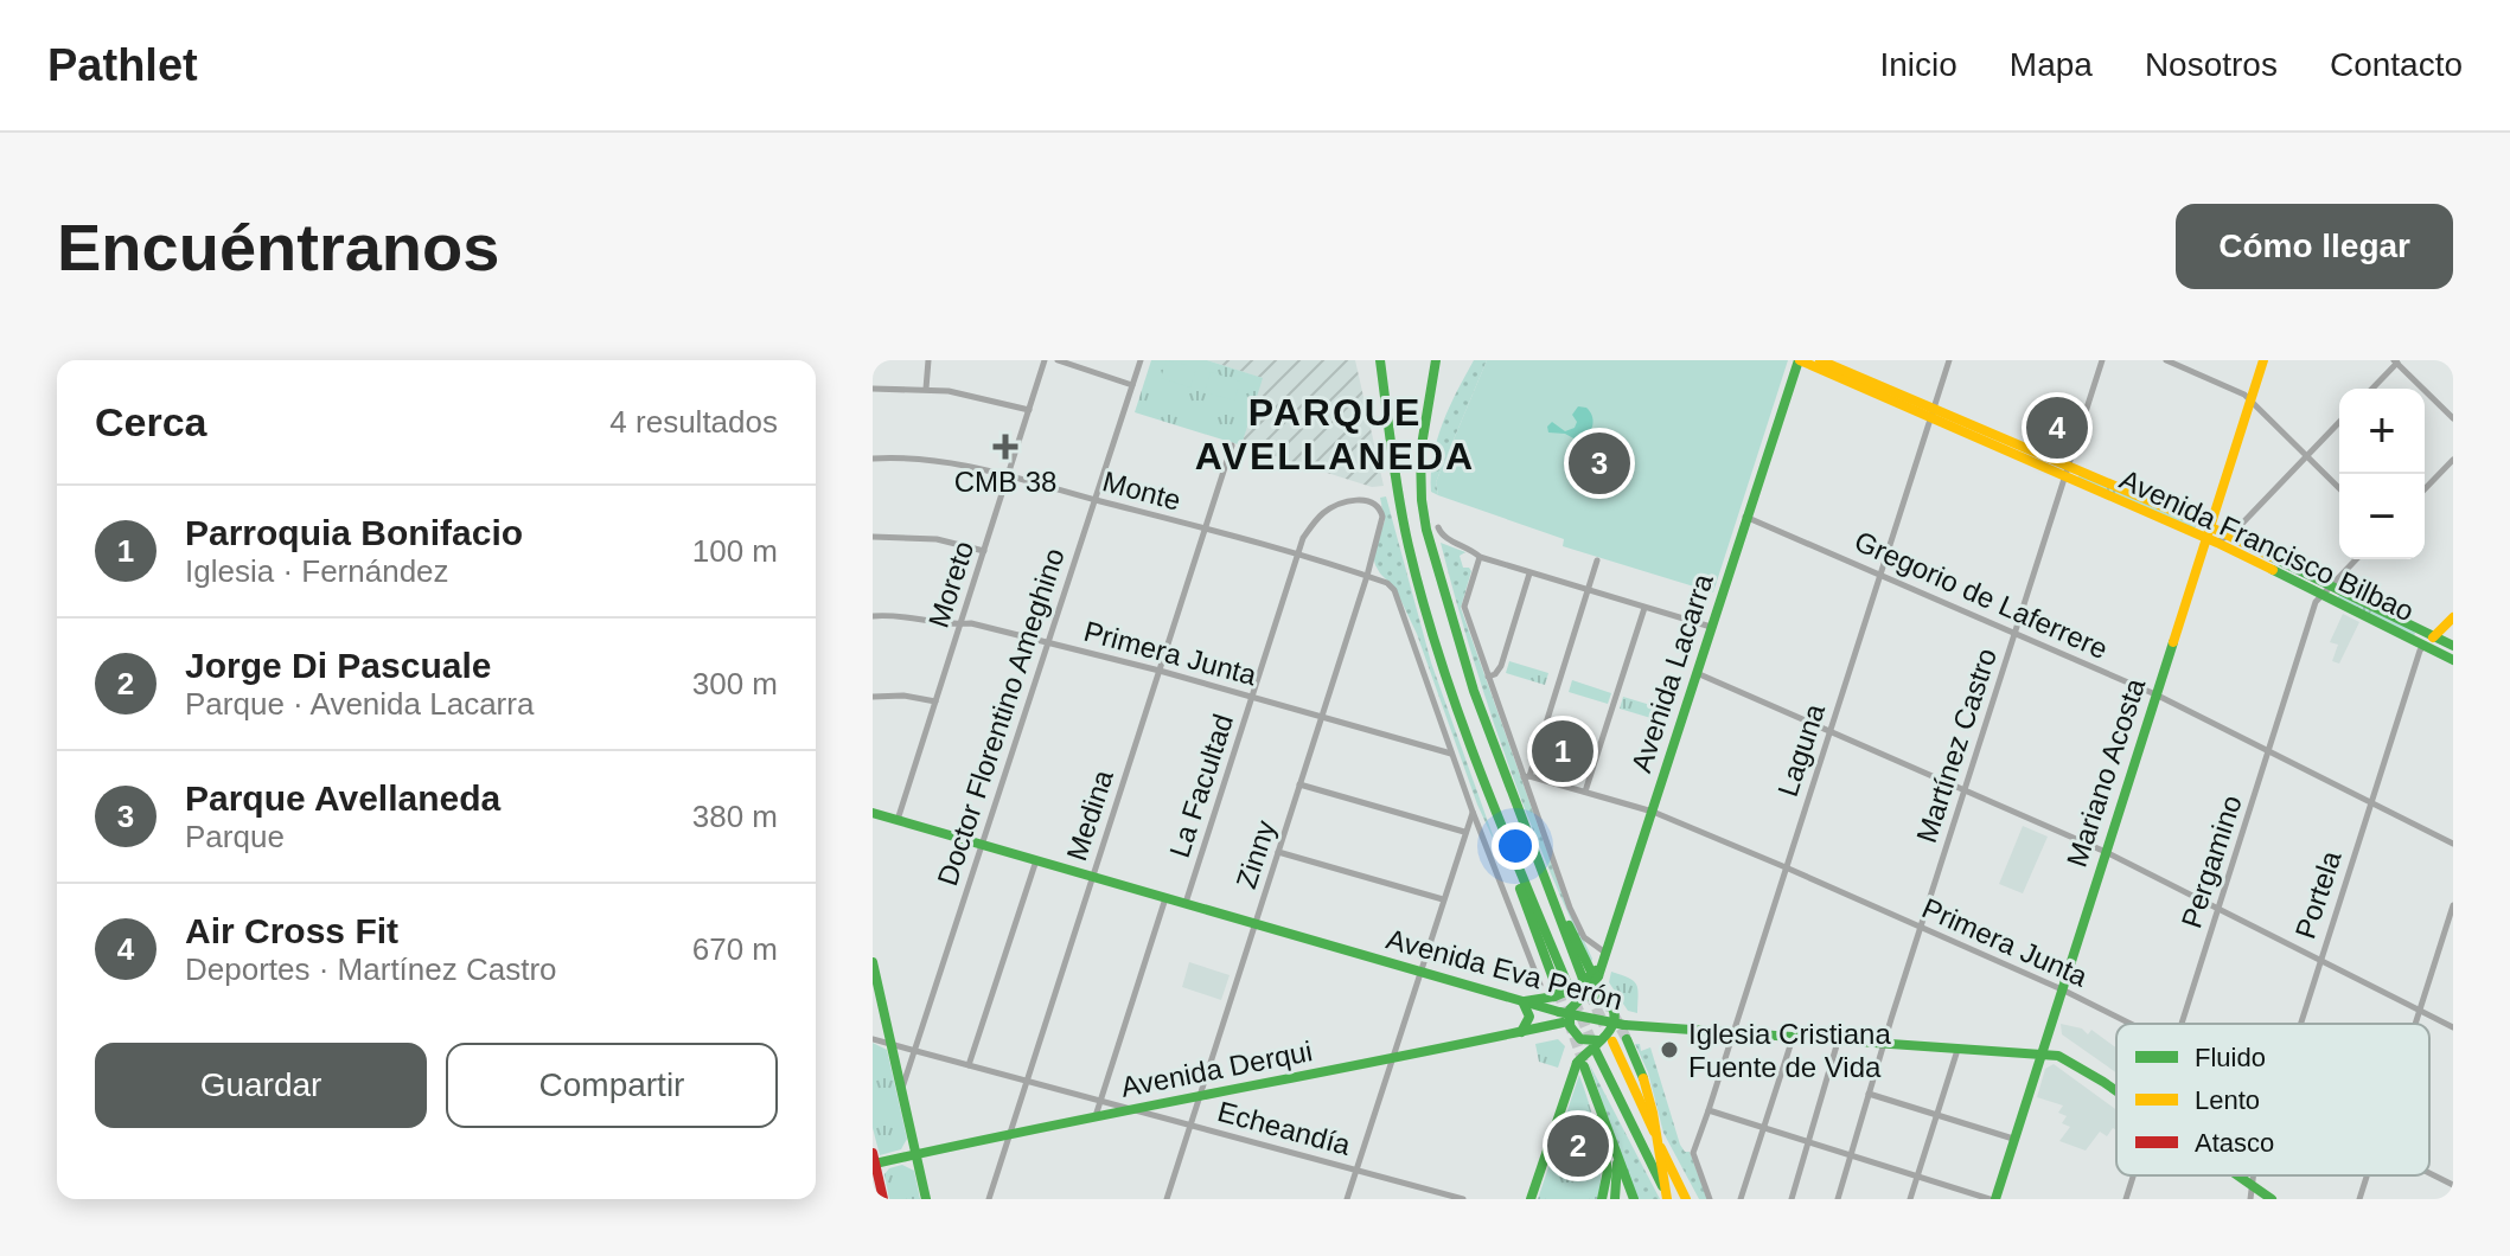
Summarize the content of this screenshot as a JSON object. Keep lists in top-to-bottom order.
{
  "streets": {
    "main road": [
      "Avenida Francisco Bilbao",
      "Avenida Lacarra",
      "Mariano Acosta",
      "Portela",
      "Avenida Eva Perón",
      "Avenida Derqui"
    ],
    "street": [
      "Monte",
      "Moreto",
      "Gregorio de Laferrere",
      "Primera Junta",
      "Doctor Florentino Ameghino",
      "Martínez Castro",
      "Laguna",
      "La Facultad",
      "Medina",
      "Zinny",
      "Pergamino",
      "Echeandía"
    ]
  },
  "crossings": [
    ["Monte", "Moreto"],
    ["Monte", "Primera Junta"],
    ["Monte", "Doctor Florentino Ameghino"],
    ["Monte", "La Facultad"],
    ["Monte", "Medina"],
    ["Monte", "Zinny"],
    ["Avenida Francisco Bilbao", "Avenida Lacarra"],
    ["Avenida Francisco Bilbao", "Martínez Castro"],
    ["Avenida Francisco Bilbao", "Laguna"],
    ["Avenida Francisco Bilbao", "Mariano Acosta"],
    ["Avenida Francisco Bilbao", "Pergamino"],
    ["Avenida Francisco Bilbao", "Portela"],
    ["Moreto", "Primera Junta"],
    ["Moreto", "Avenida Eva Perón"],
    ["Gregorio de Laferrere", "Avenida Lacarra"],
    ["Gregorio de Laferrere", "Martínez Castro"],
    ["Gregorio de Laferrere", "Laguna"],
    ["Gregorio de Laferrere", "Mariano Acosta"],
    ["Gregorio de Laferrere", "Pergamino"],
    ["Gregorio de Laferrere", "Portela"],
    ["Primera Junta", "Avenida Lacarra"],
    ["Primera Junta", "Doctor Florentino Ameghino"],
    ["Primera Junta", "Martínez Castro"],
    ["Primera Junta", "Laguna"],
    ["Primera Junta", "Mariano Acosta"],
    ["Primera Junta", "La Facultad"],
    ["Primera Junta", "Medina"],
    ["Primera Junta", "Zinny"],
    ["Avenida Lacarra", "Avenida Eva Perón"],
    ["Avenida Lacarra", "Avenida Derqui"],
    ["Doctor Florentino Ameghino", "Avenida Eva Perón"],
    ["Doctor Florentino Ameghino", "Echeandía"],
    ["Martínez Castro", "Avenida Eva Perón"],
    ["Laguna", "Avenida Eva Perón"],
    ["Mariano Acosta", "Avenida Eva Perón"],
    ["La Facultad", "Zinny"],
    ["La Facultad", "Avenida Eva Perón"],
    ["Medina", "Avenida Eva Perón"],
    ["Medina", "Avenida Derqui"],
    ["Medina", "Echeandía"],
    ["Zinny", "Avenida Eva Perón"],
    ["Zinny", "Avenida Derqui"],
    ["Zinny", "Echeandía"],
    ["Portela", "Avenida Eva Perón"],
    ["Avenida Eva Perón", "Avenida Derqui"],
    ["Avenida Derqui", "Echeandía"]
  ],
  "districts": ["PARQUE AVELLANEDA"],
  "places": {
    "health": ["CMB 38"],
    "other": ["Iglesia Cristiana Fuente de Vida"]
  },
  "legend": ["Fluido", "Lento", "Atasco"],
  "page": {
    "header": "Pathlet",
    "nav": [
      "Inicio",
      "Mapa",
      "Nosotros",
      "Contacto"
    ],
    "buttons": [
      "Cómo llegar",
      ["Guardar", "Compartir"]
    ],
    "title": "Encuéntranos",
    "heading": ["Cerca", "4 resultados"],
    "map_buttons": ["+", "−"],
    "pins": [
      "4",
      "3",
      "1",
      "2"
    ],
    "list": [
      {
        "mark": "1",
        "name": "Parroquia Bonifacio",
        "note": "Iglesia · Fernández",
        "value": "100 m"
      },
      {
        "mark": "2",
        "name": "Jorge Di Pascuale",
        "note": "Parque · Avenida Lacarra",
        "value": "300 m"
      },
      {
        "mark": "3",
        "name": "Parque Avellaneda",
        "note": "Parque",
        "value": "380 m"
      },
      {
        "mark": "4",
        "name": "Air Cross Fit",
        "note": "Deportes · Martínez Castro",
        "value": "670 m"
      }
    ]
  }
}
